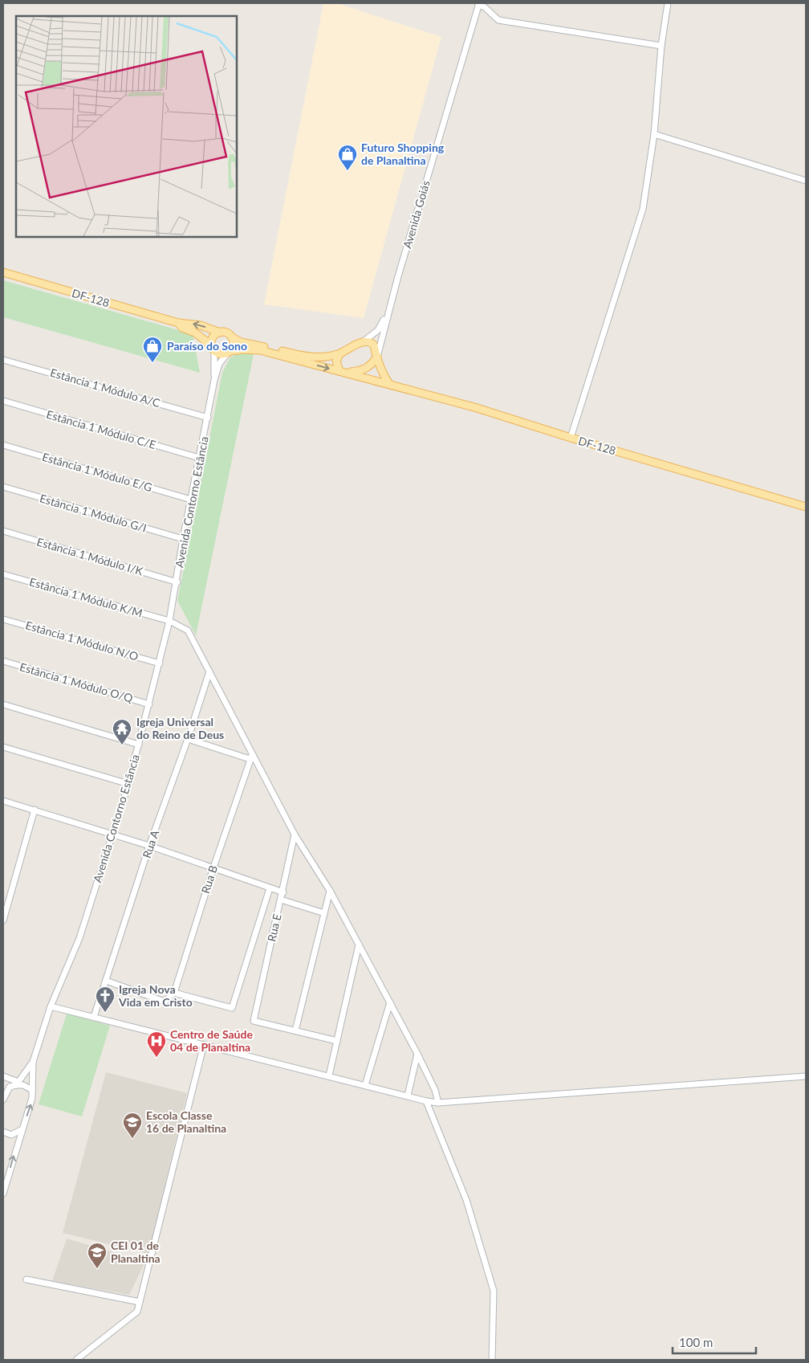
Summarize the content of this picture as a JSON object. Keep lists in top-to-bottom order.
{
  "streets": {
    "main road": ["DF-128"],
    "street": [
      "Avenida Goiás",
      "Estância 1 Módulo A/C",
      "Estância 1 Módulo C/E",
      "Estância 1 Módulo E/G",
      "Avenida Contorno Estância",
      "Estância 1 Módulo G/I",
      "Estância 1 Módulo I/K",
      "Estância 1 Módulo K/M",
      "Estância 1 Módulo N/O",
      "Estância 1 Módulo O/Q",
      "Rua A",
      "Rua B",
      "Rua E"
    ]
  },
  "crossings": [
    ["Avenida Goiás", "DF-128"],
    ["DF-128", "Avenida Contorno Estância"],
    ["Estância 1 Módulo A/C", "Avenida Contorno Estância"],
    ["Estância 1 Módulo C/E", "Avenida Contorno Estância"],
    ["Estância 1 Módulo E/G", "Avenida Contorno Estância"],
    ["Avenida Contorno Estância", "Estância 1 Módulo G/I"],
    ["Avenida Contorno Estância", "Estância 1 Módulo I/K"],
    ["Avenida Contorno Estância", "Estância 1 Módulo K/M"],
    ["Avenida Contorno Estância", "Estância 1 Módulo N/O"],
    ["Avenida Contorno Estância", "Estância 1 Módulo O/Q"],
    ["Estância 1 Módulo K/M", "Rua A"],
    ["Estância 1 Módulo K/M", "Rua B"],
    ["Estância 1 Módulo K/M", "Rua E"],
    ["Rua A", "Rua B"]
  ],
  "places": {
    "shop": ["Futuro Shopping de Planaltina", "Paraíso do Sono"],
    "temple": ["Igreja Universal do Reino de Deus"],
    "church": ["Igreja Nova Vida em Cristo"],
    "hospital": ["Centro de Saúde 04 de Planaltina"],
    "school or university": ["Escola Classe 16 de Planaltina", "CEI 01 de Planaltina"]
  },
  "scale_bar": "100 m"
}
